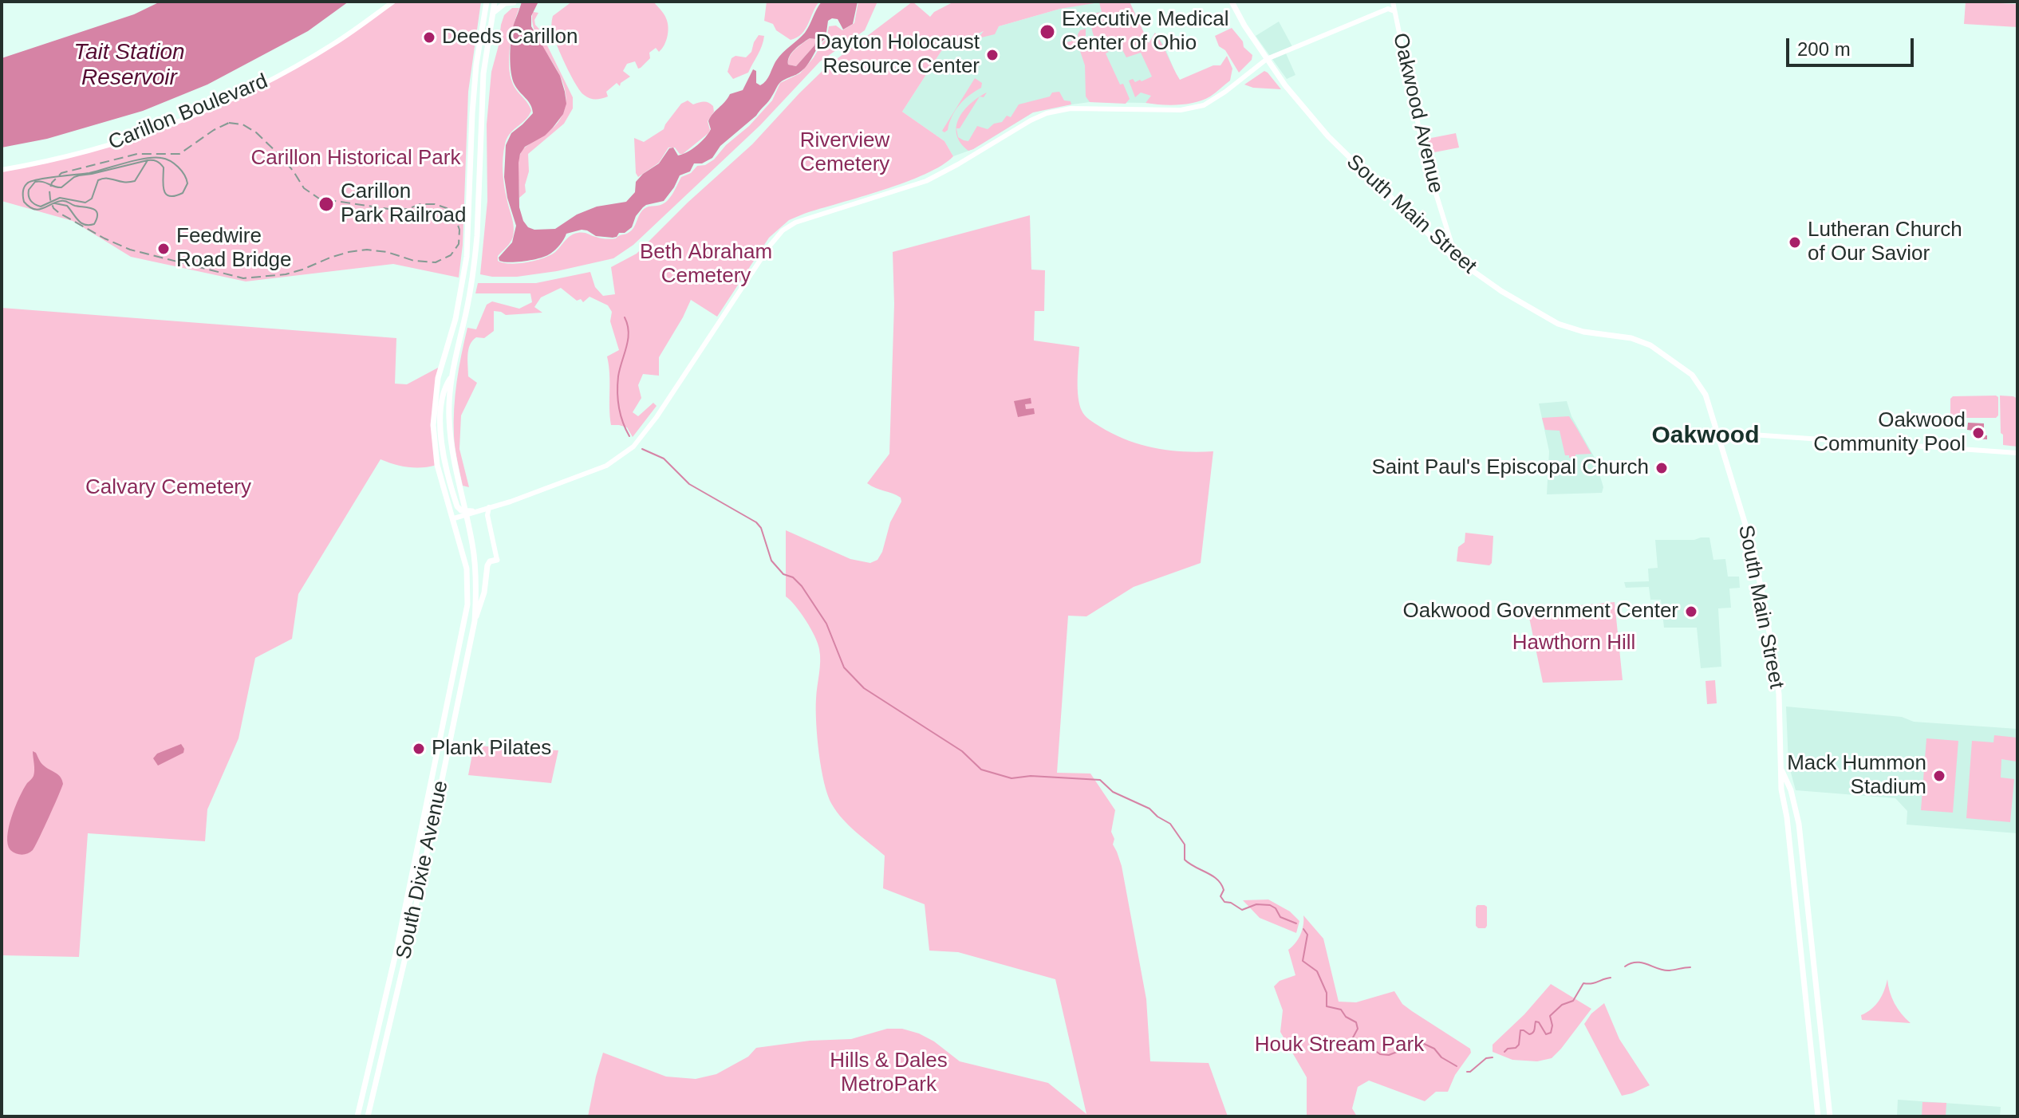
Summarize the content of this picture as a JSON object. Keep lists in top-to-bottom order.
{
  "streets": {
    "main road": [
      "Carillon Boulevard",
      "Oakwood Avenue",
      "South Main Street",
      "South Dixie Avenue"
    ]
  },
  "crossings": [
    ["Oakwood Avenue", "South Main Street"]
  ],
  "districts": ["Oakwood"],
  "water": ["Tait Station Reservoir"],
  "parks": [
    "Riverview Cemetery",
    "Carillon Historical Park",
    "Beth Abraham Cemetery",
    "Calvary Cemetery",
    "Hawthorn Hill",
    "Houk Stream Park",
    "Hills & Dales MetroPark"
  ],
  "places": [
    "Executive Medical Center of Ohio",
    "Deeds Carillon",
    "Dayton Holocaust Resource Center",
    "Carillon Park Railroad",
    "Lutheran Church of Our Savior",
    "Feedwire Road Bridge",
    "Oakwood Community Pool",
    "Saint Paul's Episcopal Church",
    "Oakwood Government Center",
    "Plank Pilates",
    "Mack Hummon Stadium"
  ],
  "scale_bar": "200 m"
}
